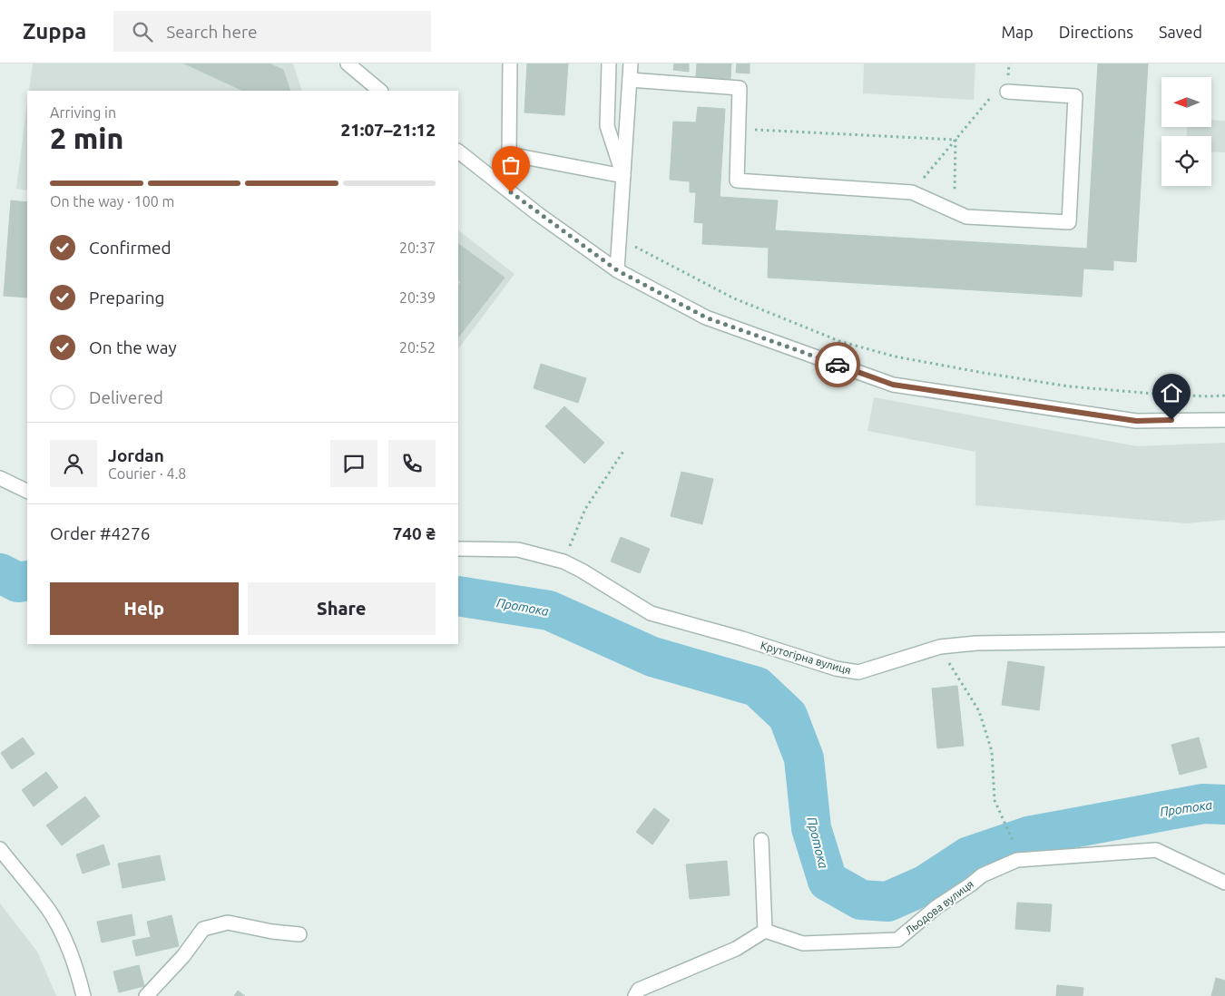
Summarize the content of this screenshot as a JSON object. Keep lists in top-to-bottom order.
{
  "streets": {
    "street": ["Крутогірна вулиця", "Льодова вулиця"]
  },
  "water": ["Протока"],
  "north": "left",
  "page": {
    "header": "Zuppa",
    "search": "Search here",
    "nav": ["Map", "Directions", "Saved"],
    "heading": ["2 min", "Arriving in", "21:07–21:12"],
    "panel": [
      "Jordan",
      "Courier · 4.8",
      "Order #4276",
      "740 ₴"
    ],
    "bar": "On the way · 100 m",
    "list": [
      ["Confirmed", "20:37"],
      ["Preparing", "20:39"],
      ["On the way", "20:52"],
      "Delivered"
    ],
    "buttons": ["Help", "Share"]
  }
}
